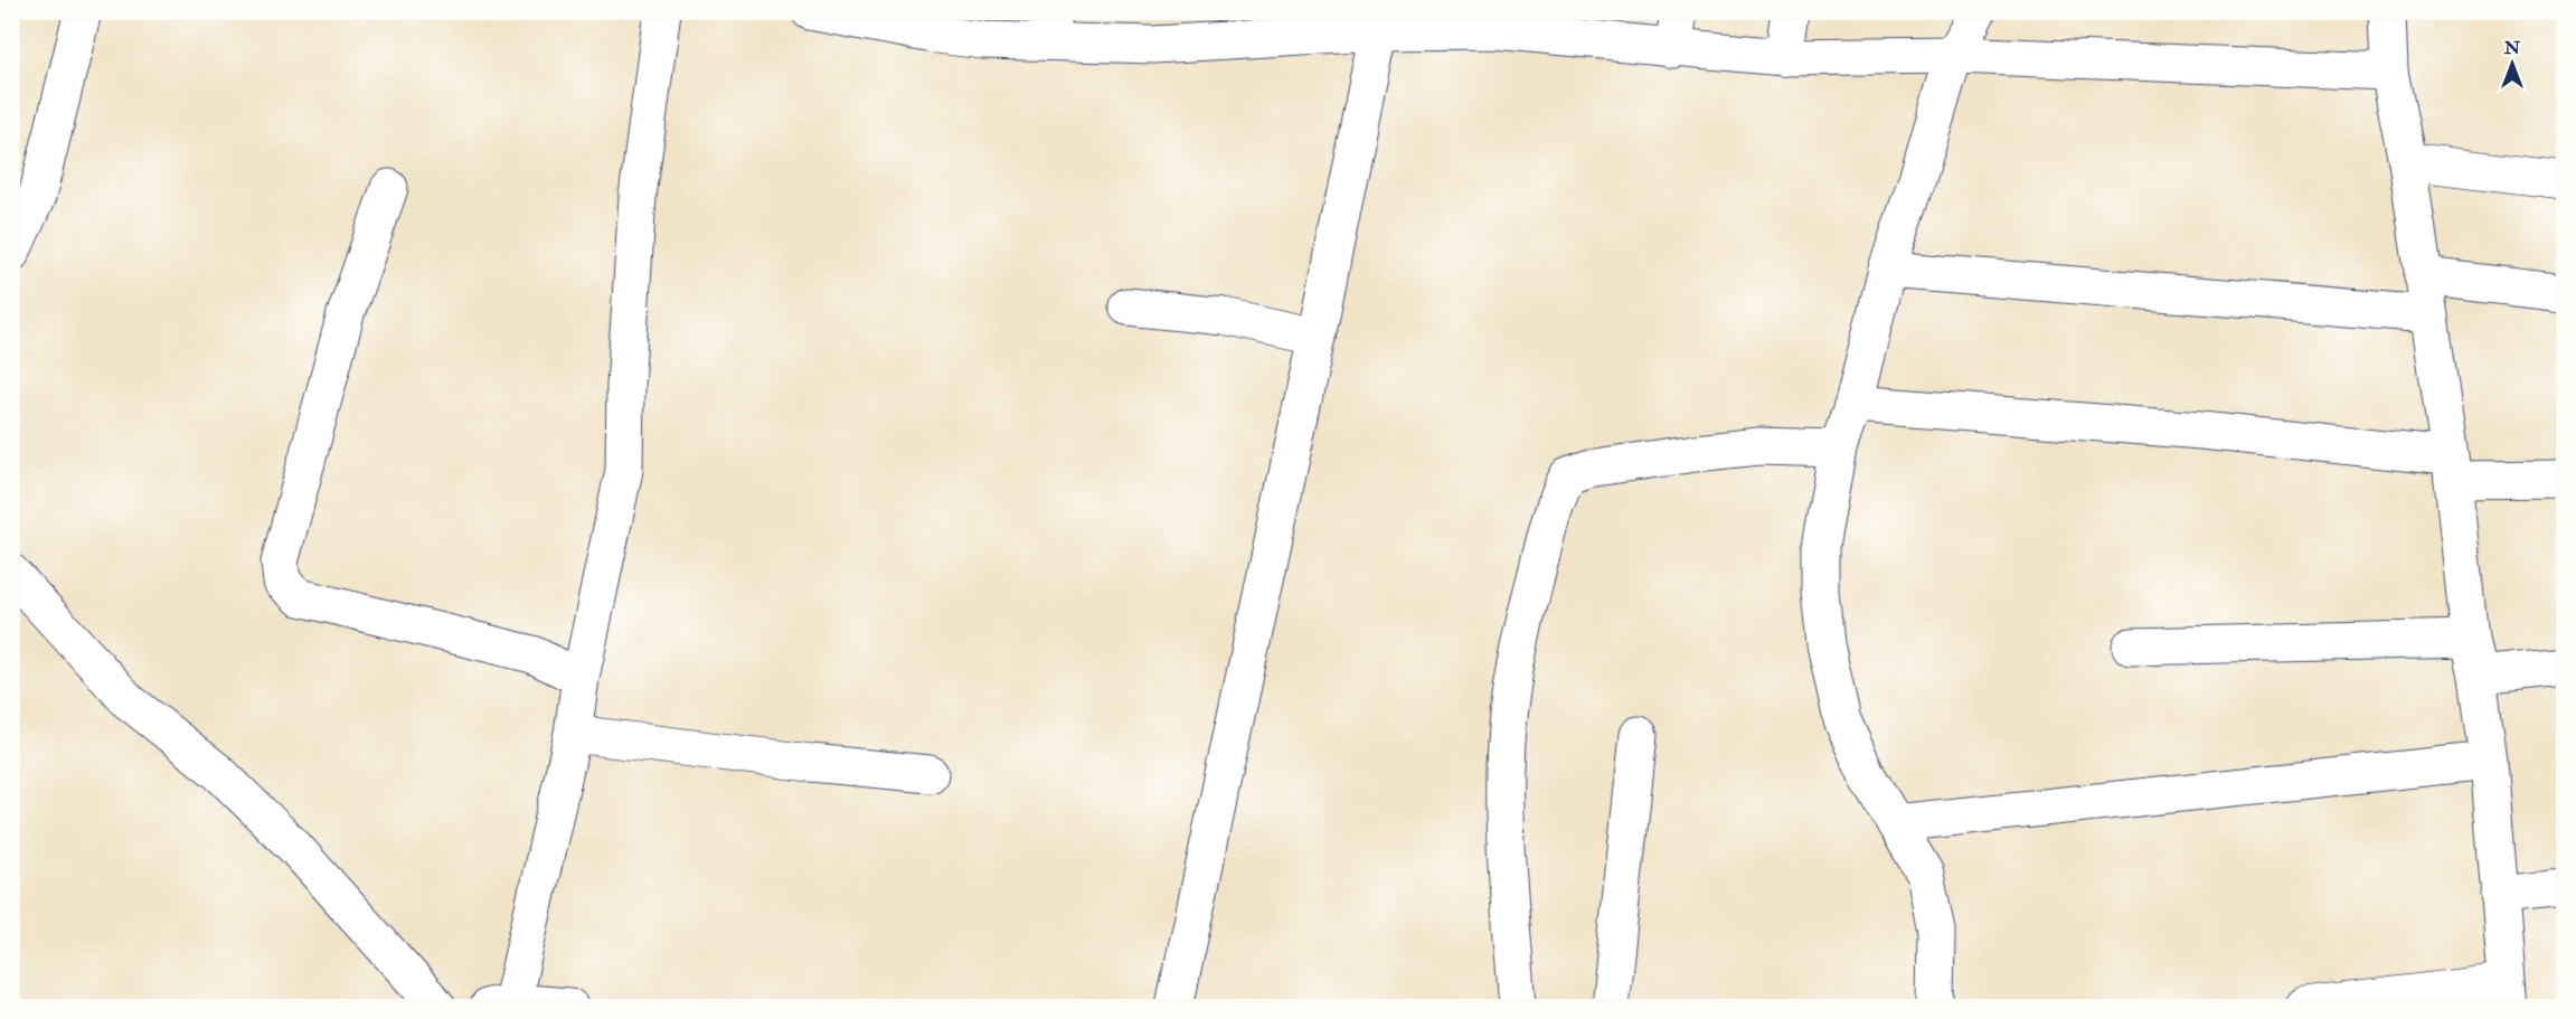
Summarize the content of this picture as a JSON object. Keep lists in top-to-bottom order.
{
  "north": "top"
}
